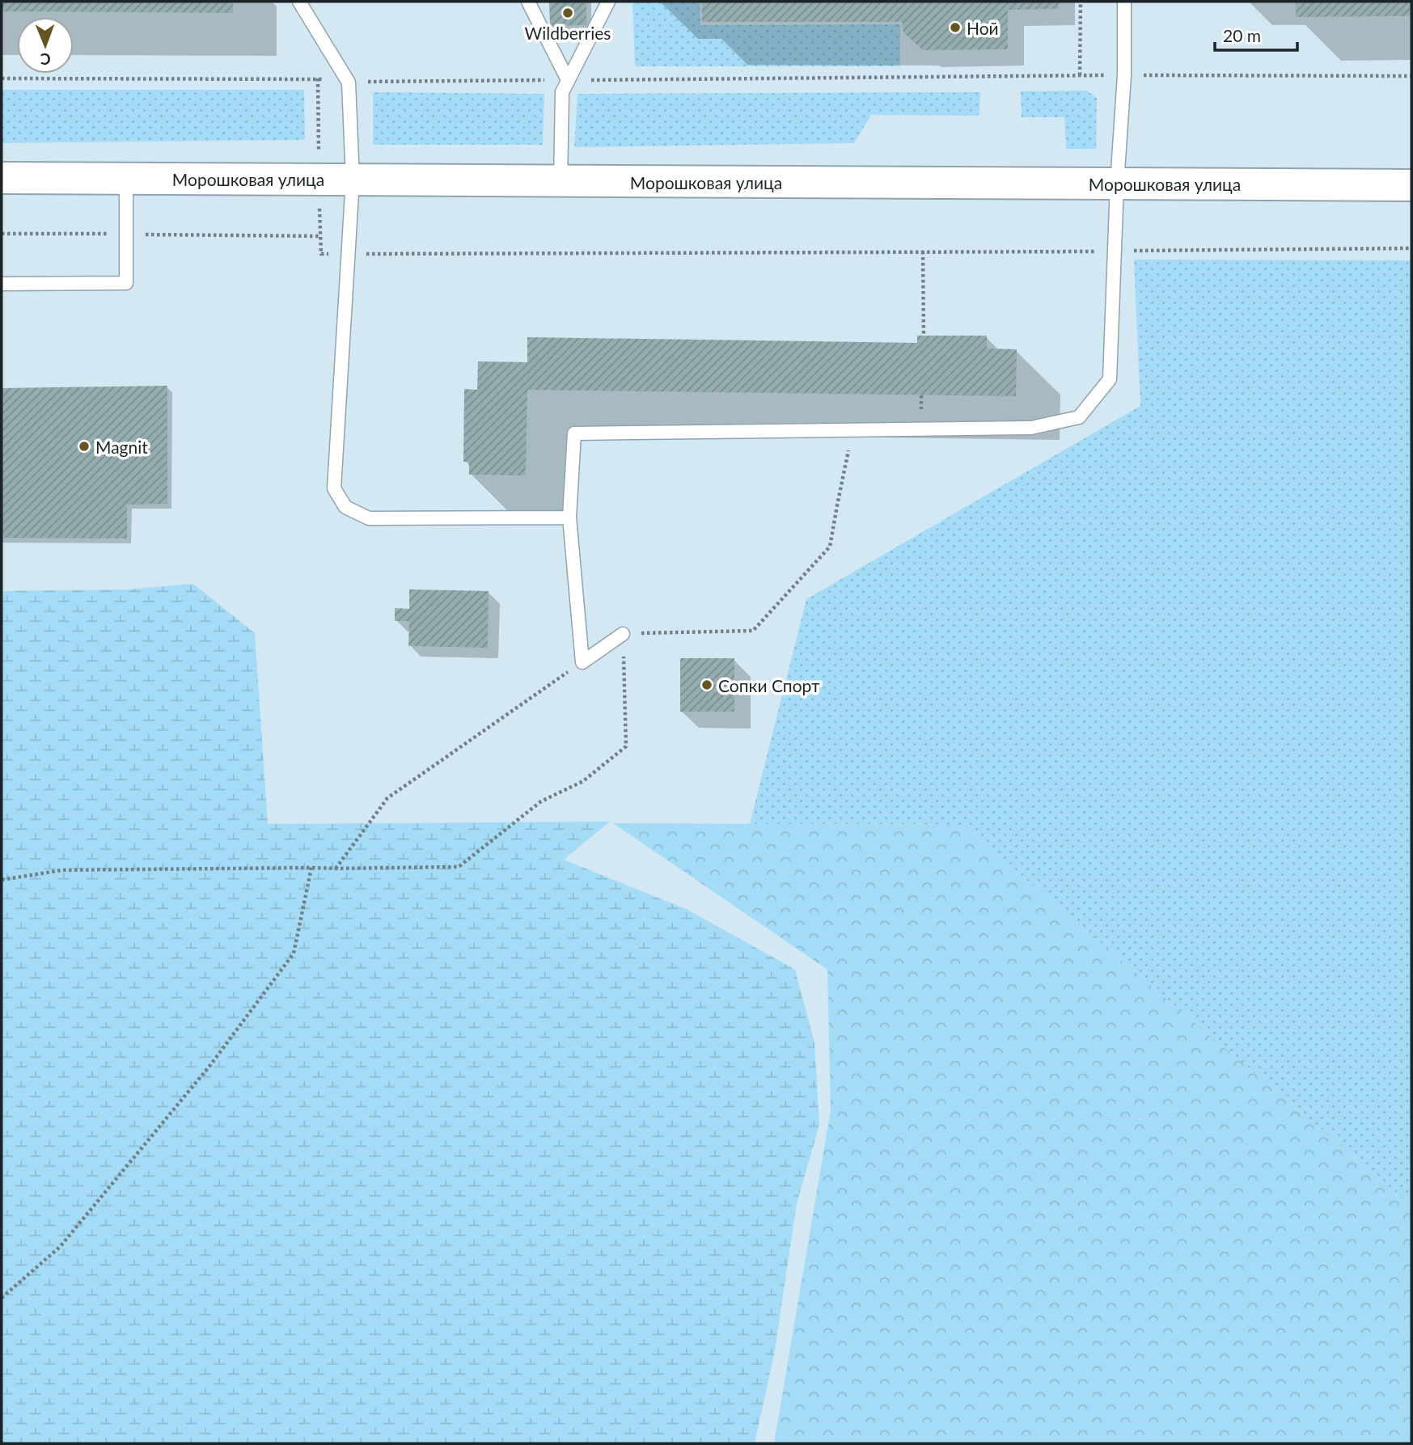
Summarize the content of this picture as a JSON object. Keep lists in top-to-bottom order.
{
  "streets": {
    "main road": ["Морошковая улица"]
  },
  "places": [
    "Wildberriеs",
    "Ной",
    "Magnit",
    "Сопки Спорт"
  ],
  "scale_bar": "20 m",
  "north": "bottom"
}
